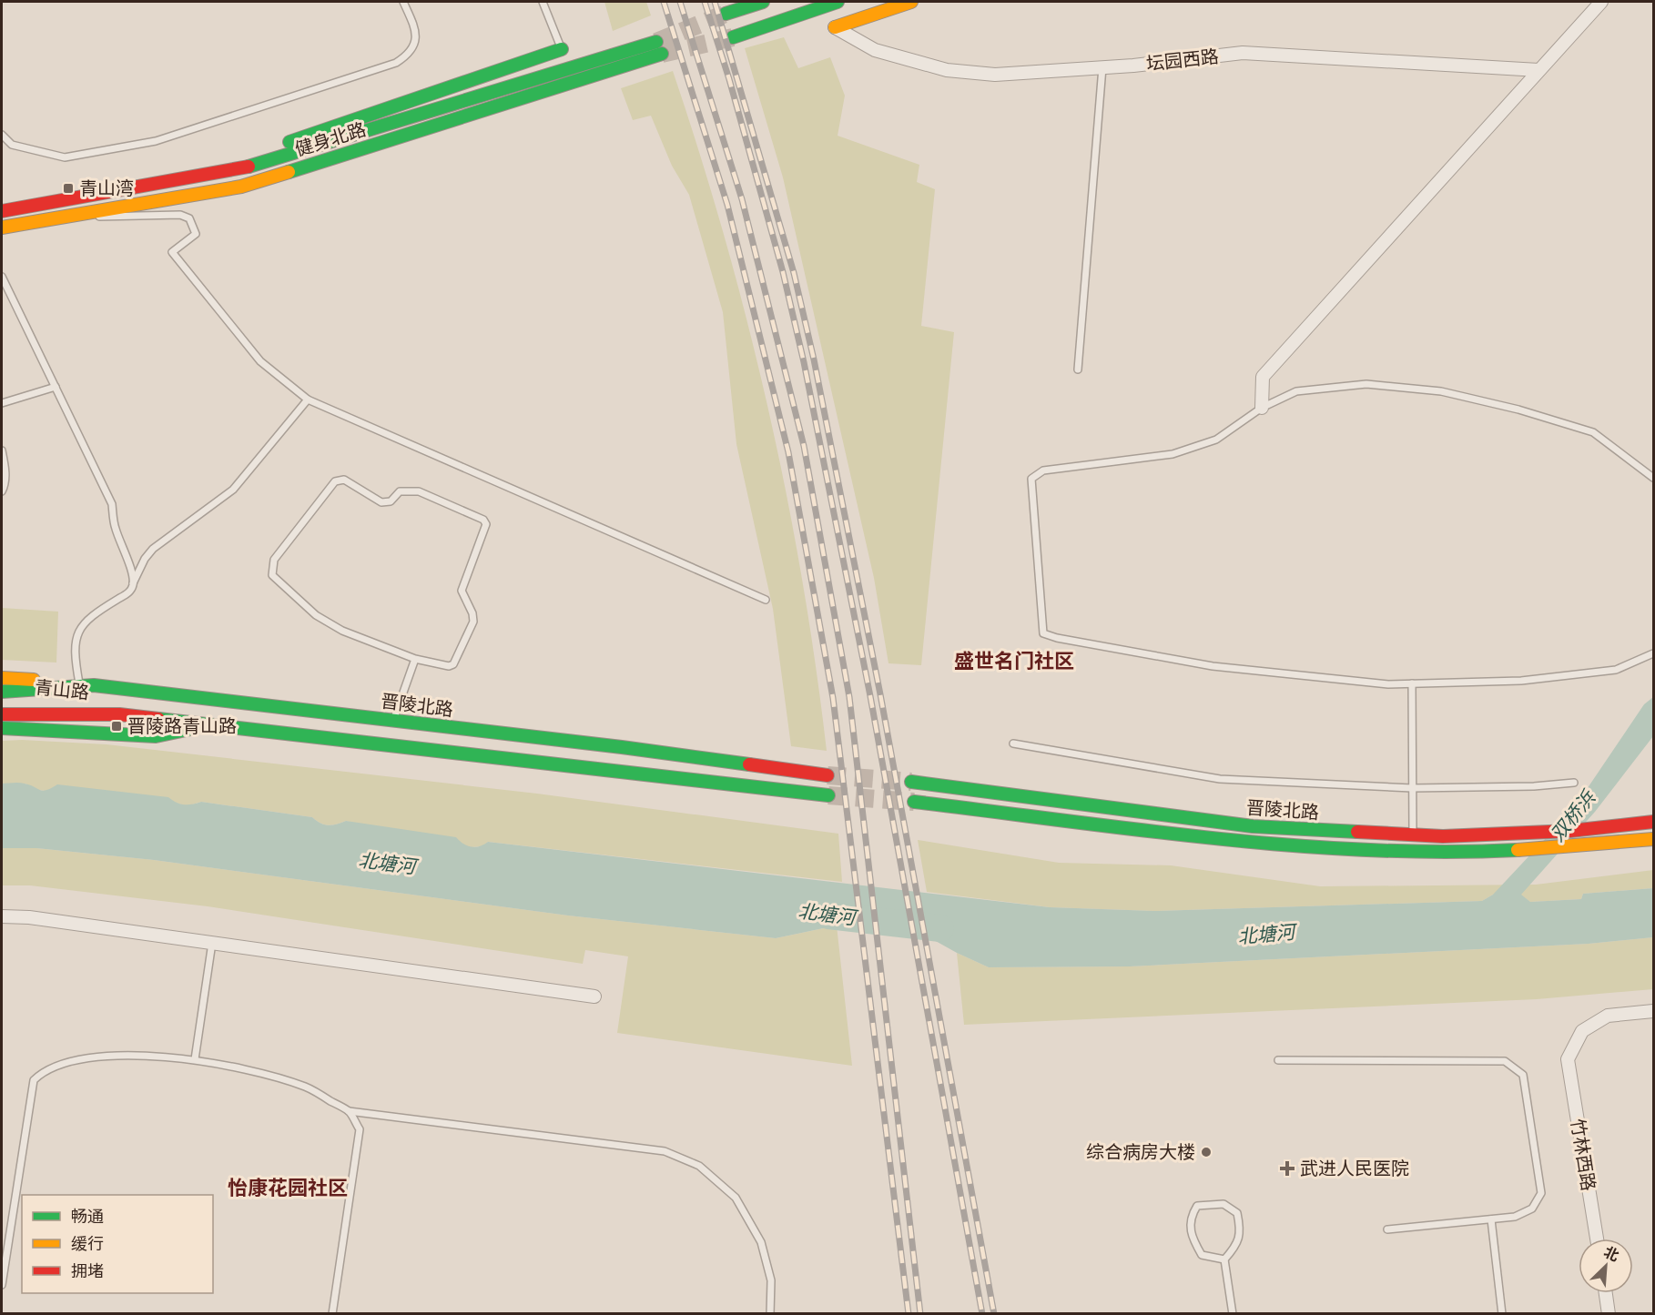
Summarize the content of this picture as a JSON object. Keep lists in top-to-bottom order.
{
  "streets": {
    "main road": ["健身北路", "青山路", "晋陵北路"],
    "street": ["坛园西路", "竹林西路"]
  },
  "crossings": [
    ["青山路", "晋陵北路"]
  ],
  "districts": ["盛世名门社区", "怡康花园社区"],
  "water": ["双桥浜", "北塘河"],
  "places": {
    "transit": ["青山湾", "晋陵路青山路"],
    "other": ["综合病房大楼"],
    "health": ["武进人民医院"]
  },
  "legend": ["畅通", "缓行", "拥堵"],
  "north": "top right"
}
